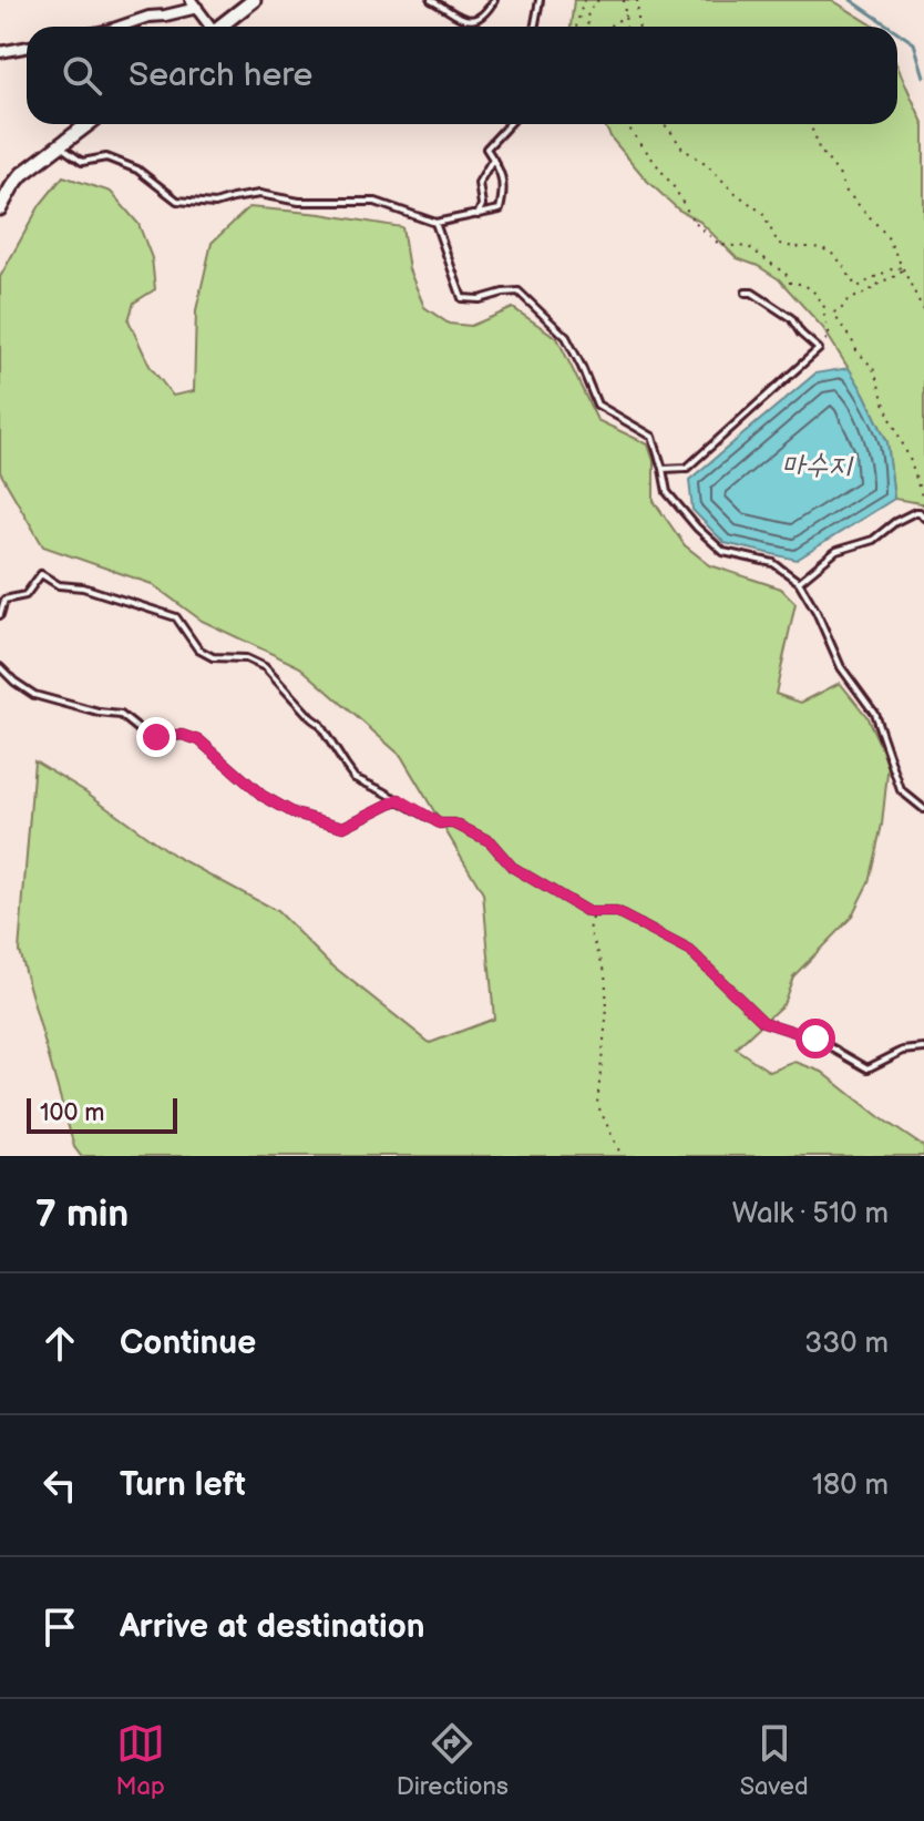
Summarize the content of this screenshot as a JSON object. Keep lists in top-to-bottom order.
{
  "water": ["마수지"],
  "scale_bar": "100 m",
  "page": {
    "search": "Search here",
    "scale": "100 m",
    "heading": ["7 min", "Walk · 510 m"],
    "list": [
      ["Continue", "330 m"],
      ["Turn left", "180 m"],
      "Arrive at destination"
    ],
    "nav": ["Map", "Directions", "Saved"]
  }
}
